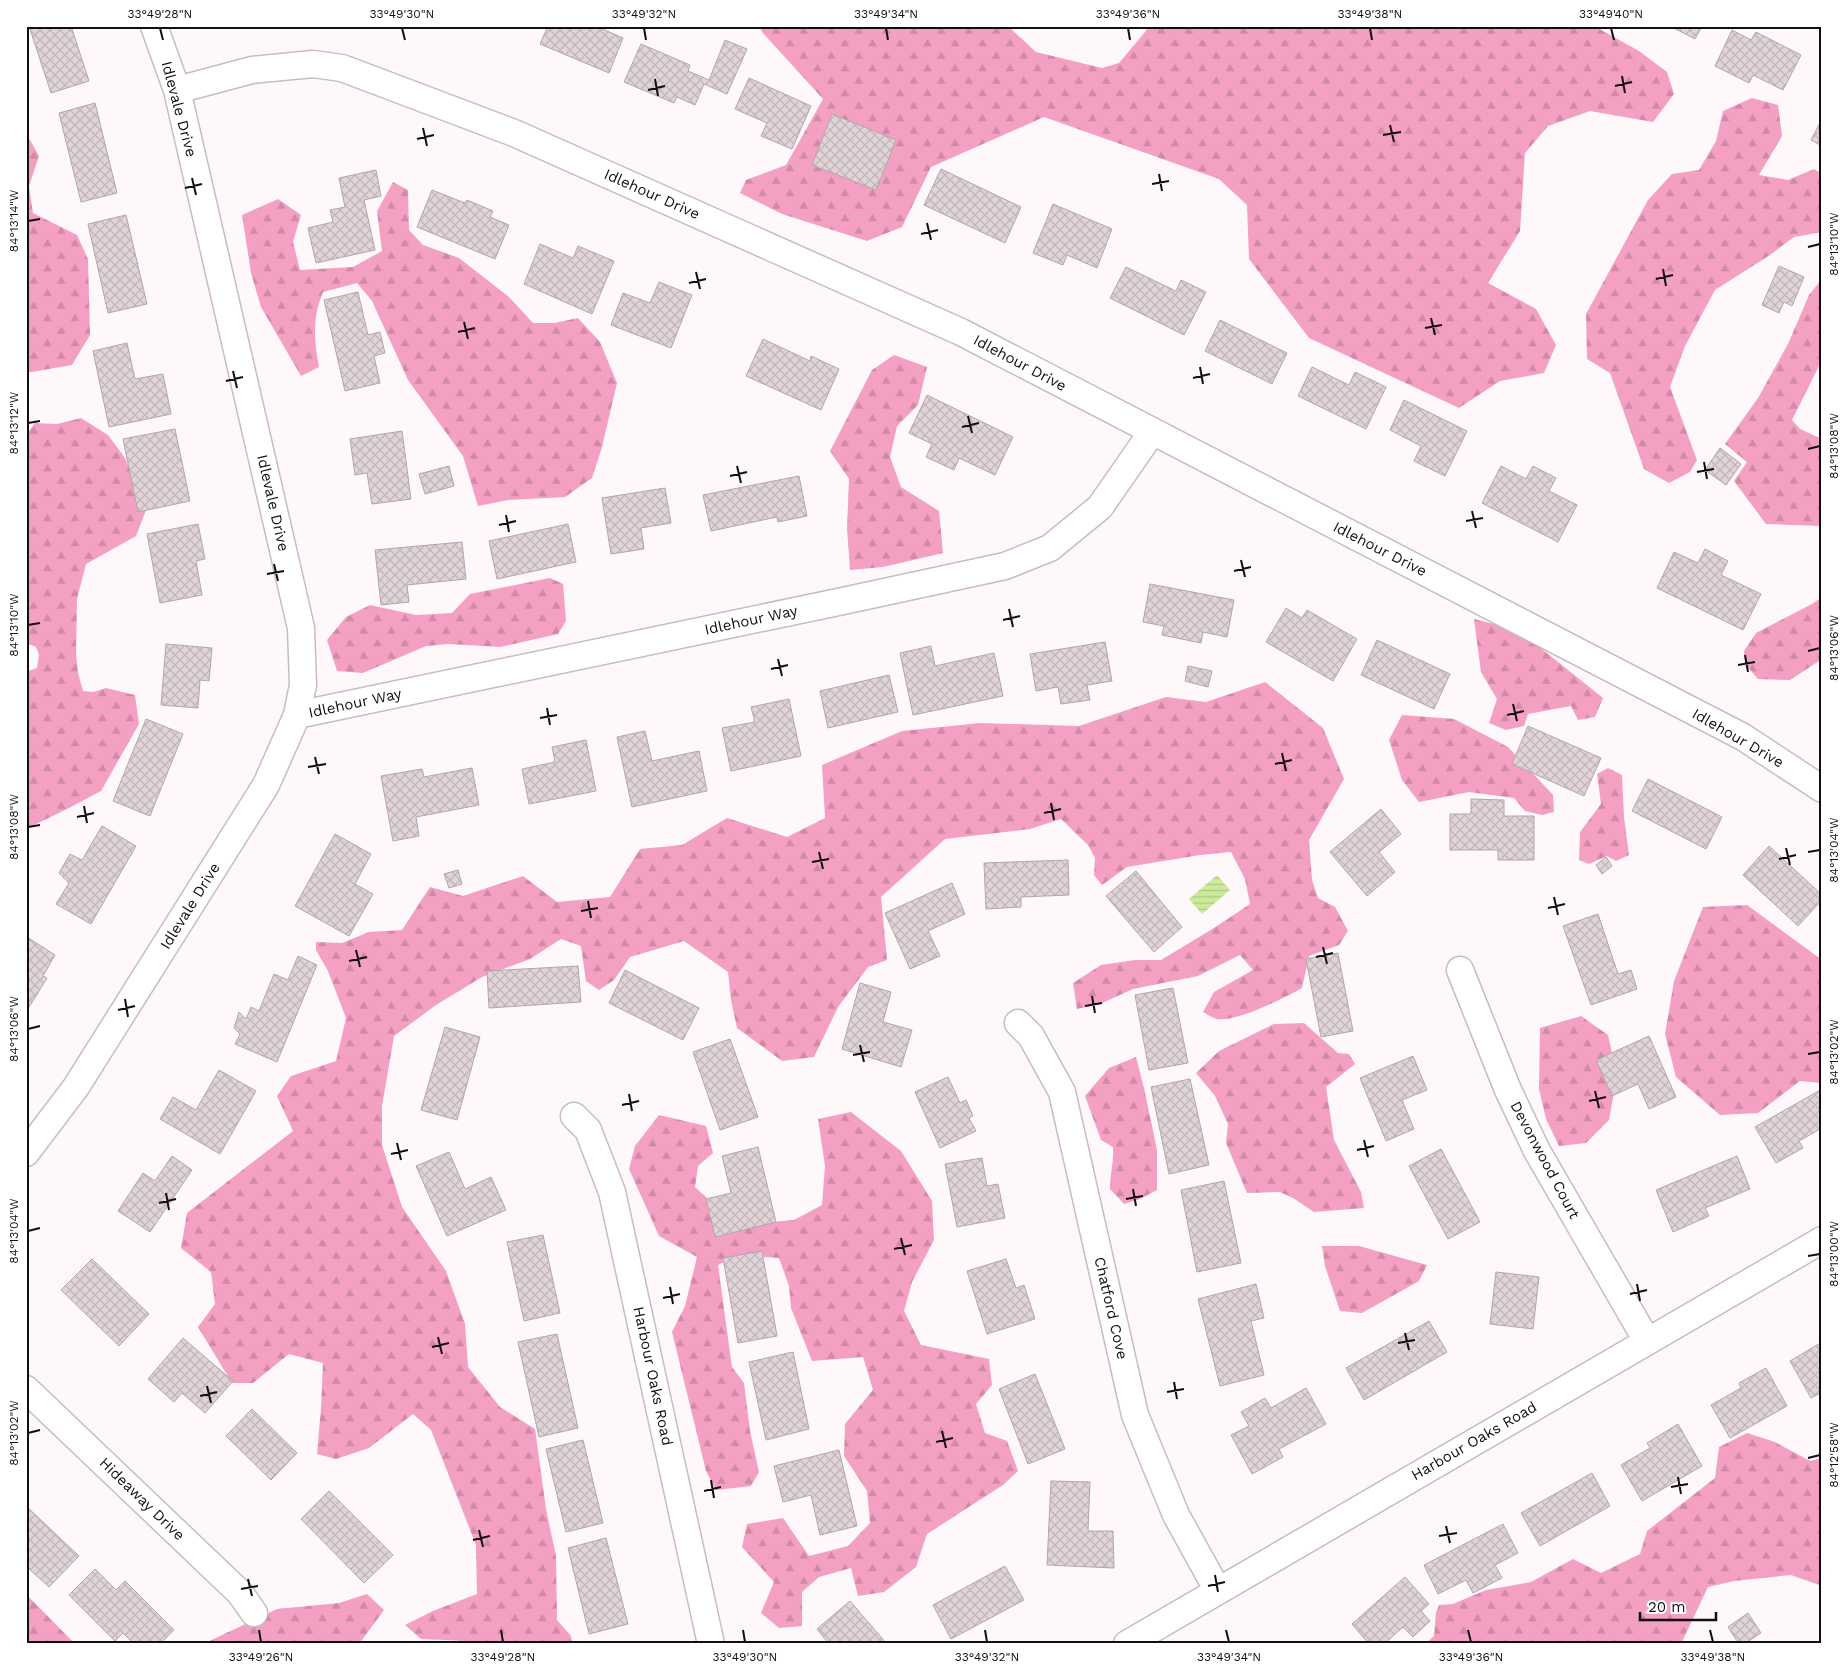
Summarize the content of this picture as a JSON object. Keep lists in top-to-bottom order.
{
  "streets": {
    "street": [
      "Idlevale Drive",
      "Idlehour Drive",
      "Idlehour Way",
      "Devonwood Court",
      "Chatford Cove",
      "Harbour Oaks Road",
      "Hideaway Drive"
    ]
  },
  "crossings": [
    ["Idlevale Drive", "Idlehour Drive"],
    ["Idlevale Drive", "Idlehour Way"],
    ["Idlehour Drive", "Idlehour Way"],
    ["Devonwood Court", "Harbour Oaks Road"],
    ["Chatford Cove", "Harbour Oaks Road"]
  ],
  "scale_bar": "20 m",
  "coordinates": [
    "33°49'28\"N",
    "33°49'30\"N",
    "33°49'32\"N",
    "33°49'34\"N",
    "33°49'36\"N",
    "33°49'38\"N",
    "33°49'40\"N",
    "84°13'14\"W",
    "84°13'10\"W",
    "84°13'12\"W",
    "84°13'08\"W",
    "84°13'06\"W",
    "84°13'04\"W",
    "84°13'02\"W",
    "84°13'00\"W",
    "84°12'58\"W",
    "33°49'26\"N"
  ]
}
